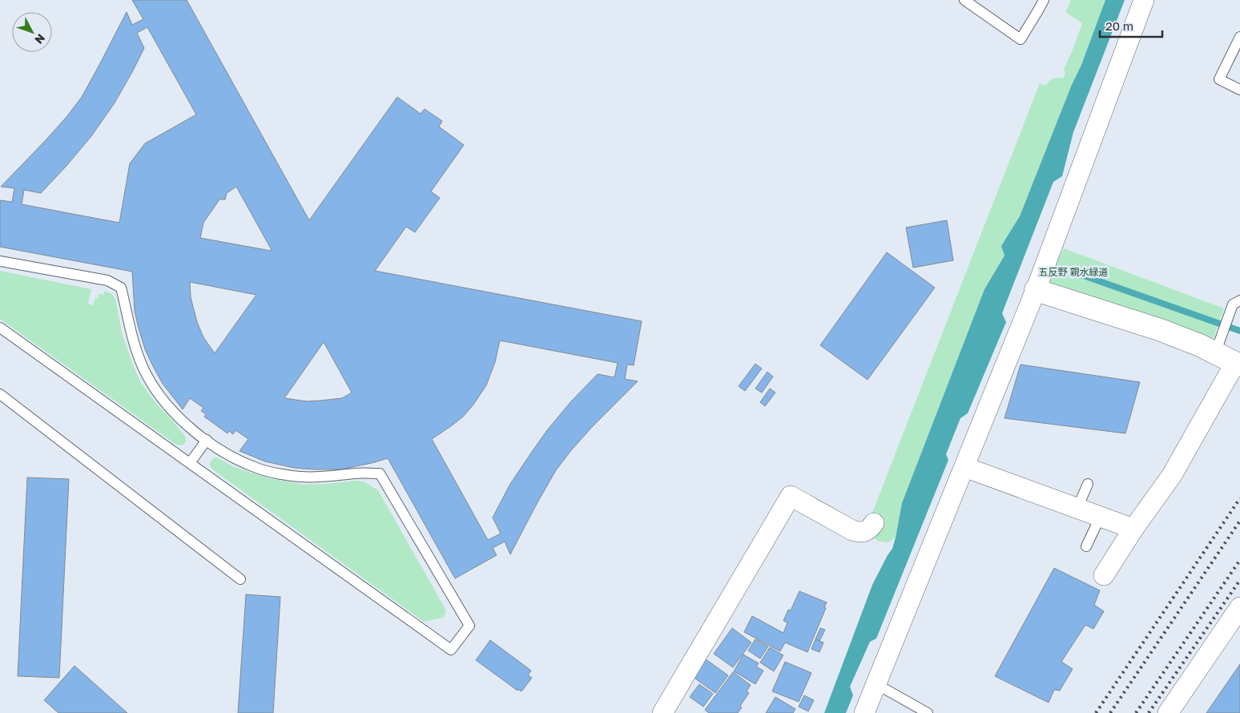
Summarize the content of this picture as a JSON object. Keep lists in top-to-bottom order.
{
  "parks": ["五反野 親水緑道"],
  "scale_bar": "20 m",
  "north": "bottom right"
}
